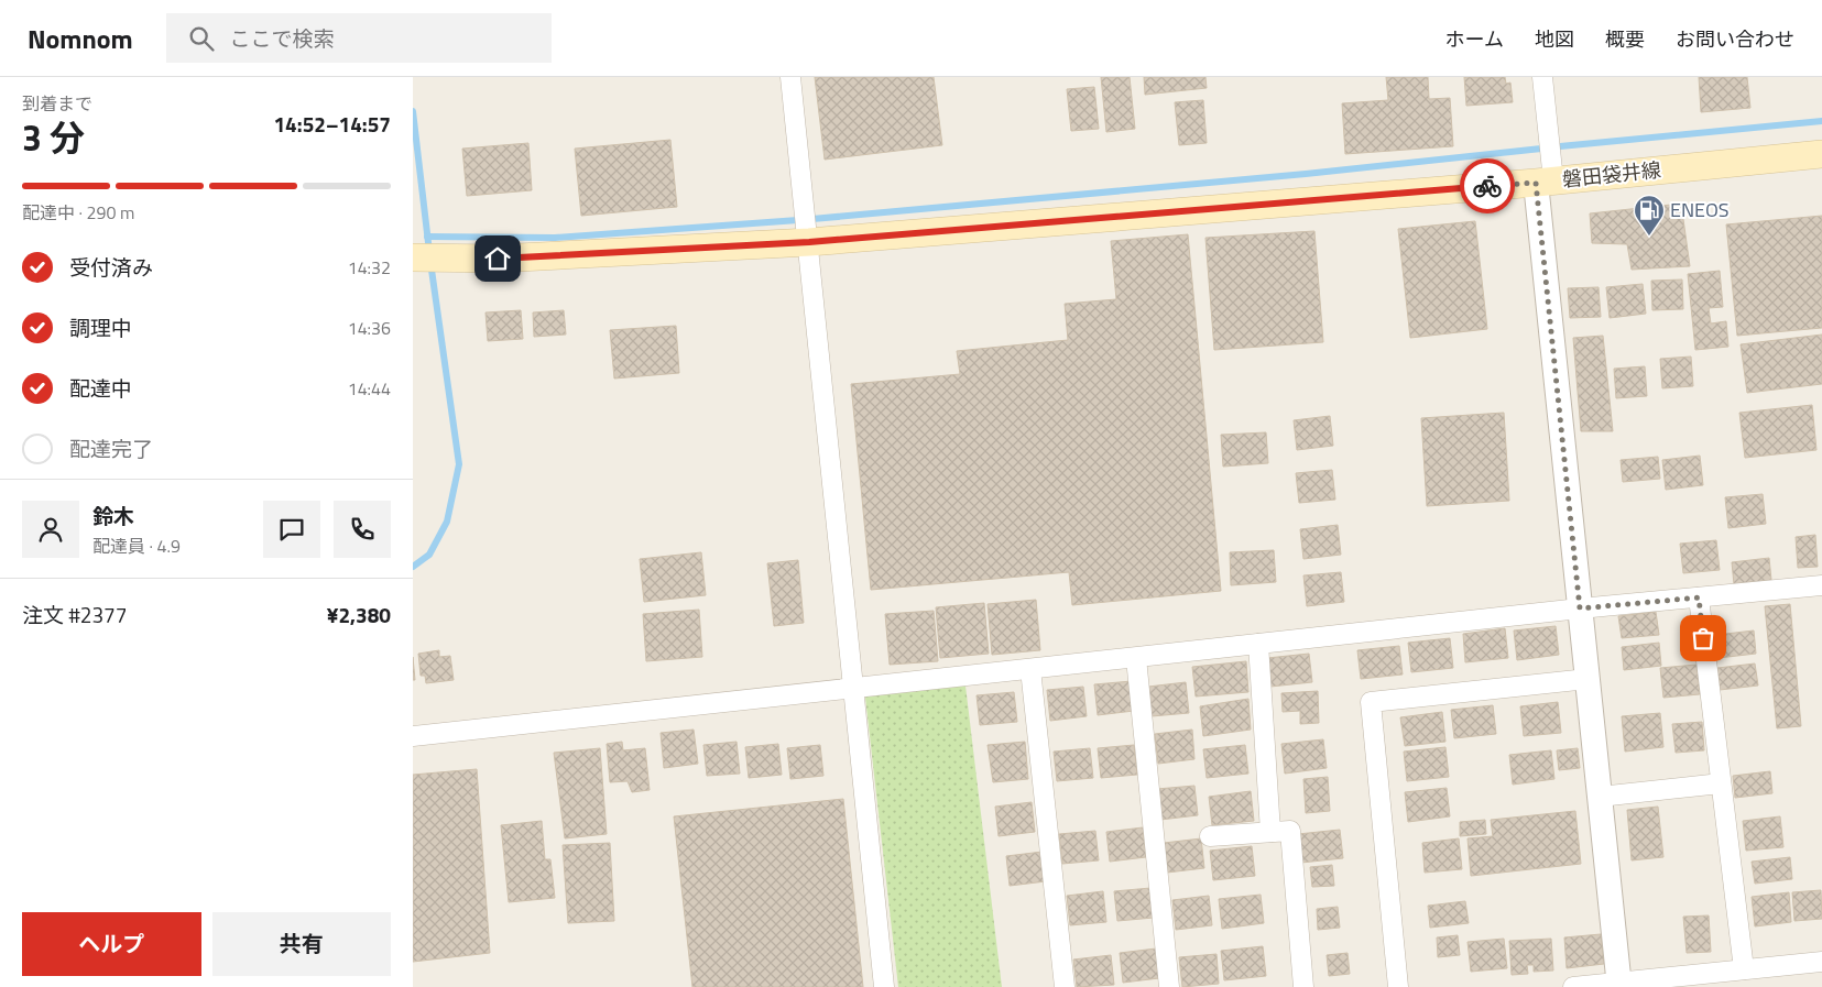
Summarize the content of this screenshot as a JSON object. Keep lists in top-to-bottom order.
{
  "streets": {
    "main road": ["磐田袋井線"]
  },
  "places": {
    "fuel station": ["ENEOS"]
  },
  "page": {
    "header": "Nomnom",
    "search": "ここで検索",
    "nav": [
      "ホーム",
      "地図",
      "概要",
      "お問い合わせ"
    ],
    "heading": ["3 分", "到着まで", "14:52–14:57"],
    "panel": [
      "鈴木",
      "配達員 · 4.9",
      "注文 #2377",
      "¥2,380"
    ],
    "bar": "配達中 · 290 m",
    "list": [
      ["受付済み", "14:32"],
      ["調理中", "14:36"],
      ["配達中", "14:44"],
      "配達完了"
    ],
    "buttons": ["ヘルプ", "共有"]
  }
}
